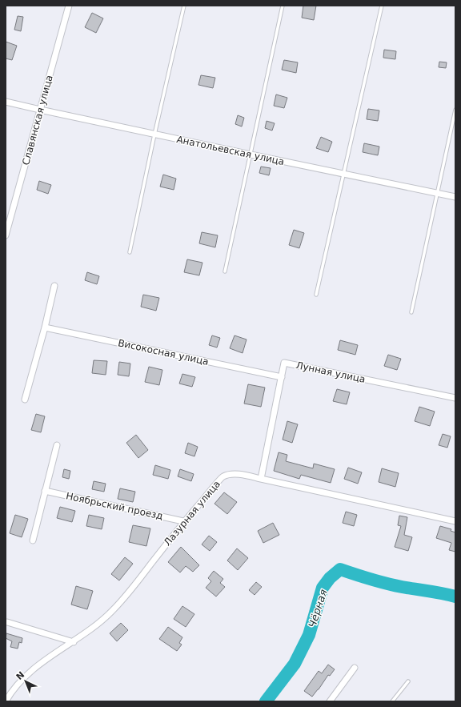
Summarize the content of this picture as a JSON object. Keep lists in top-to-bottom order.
{
  "streets": {
    "street": [
      "Славянская улица",
      "Анатольевская улица",
      "Високосная улица",
      "Лунная улица",
      "Ноябрьский проезд",
      "Лазурная улица"
    ]
  },
  "crossings": [
    ["Славянская улица", "Анатольевская улица"],
    ["Високосная улица", "Лунная улица"],
    ["Лунная улица", "Лазурная улица"],
    ["Ноябрьский проезд", "Лазурная улица"]
  ],
  "water": ["Чёрная"],
  "north": "top left"
}
